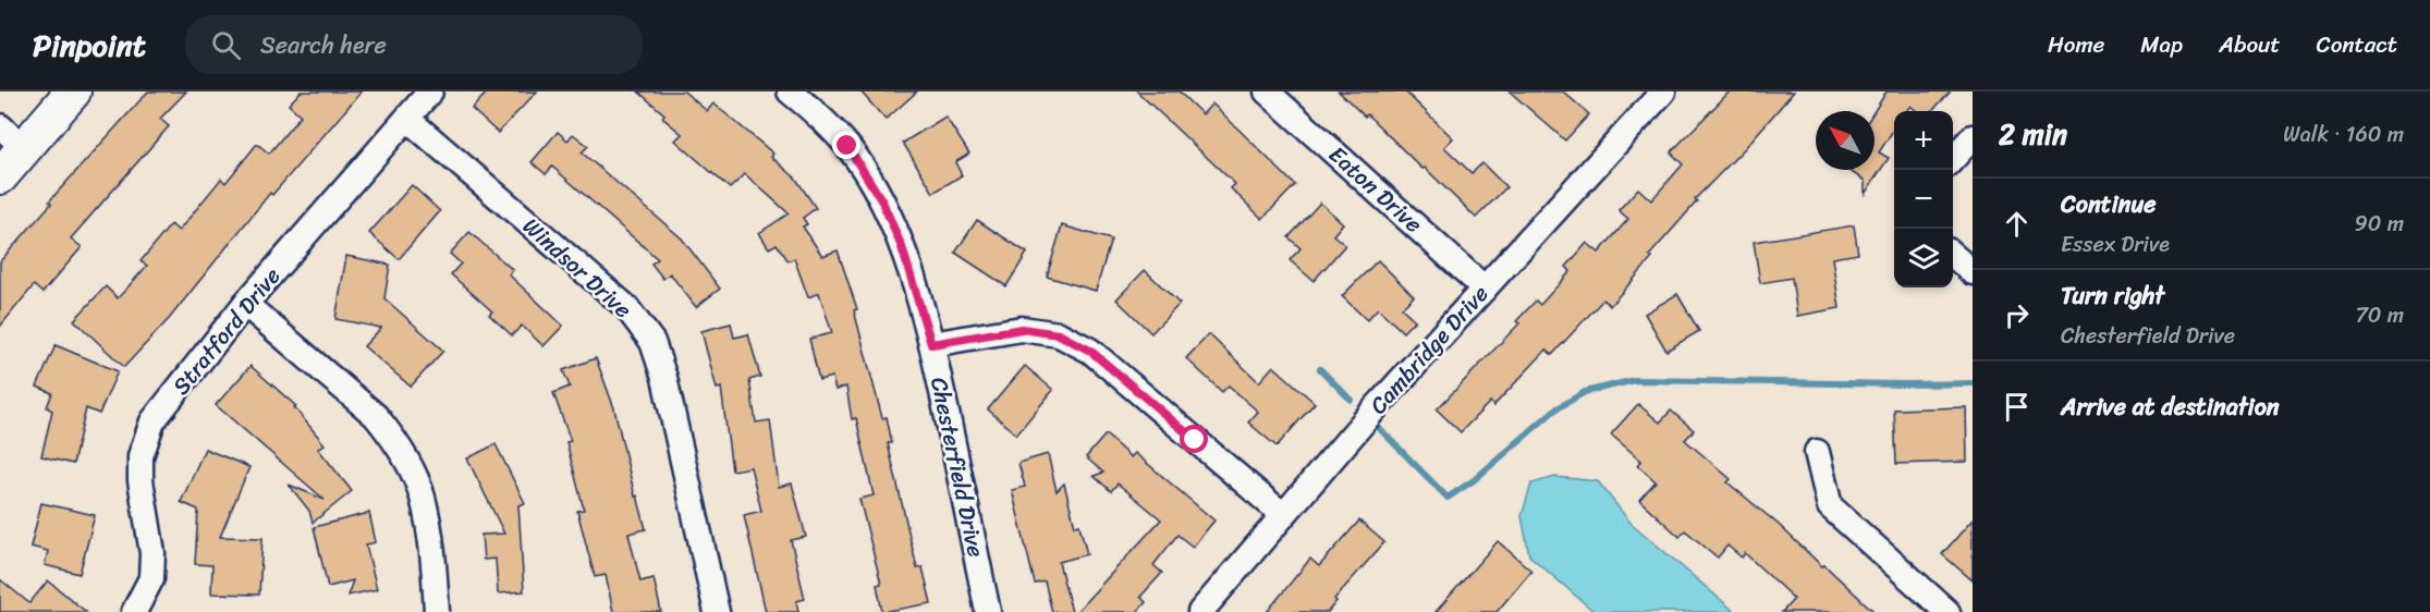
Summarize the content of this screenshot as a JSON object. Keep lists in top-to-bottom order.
{
  "streets": {
    "street": [
      "Eaton Drive",
      "Windsor Drive",
      "Stratford Drive",
      "Cambridge Drive",
      "Chesterfield Drive"
    ]
  },
  "crossings": [
    ["Eaton Drive", "Cambridge Drive"],
    ["Windsor Drive", "Stratford Drive"]
  ],
  "north": "top left",
  "page": {
    "header": "Pinpoint",
    "search": "Search here",
    "nav": [
      "Home",
      "Map",
      "About",
      "Contact"
    ],
    "heading": ["2 min", "Walk · 160 m"],
    "map_buttons": ["+", "−"],
    "list": [
      ["Continue", "Essex Drive", "90 m"],
      ["Turn right", "Chesterfield Drive", "70 m"],
      "Arrive at destination"
    ]
  }
}
